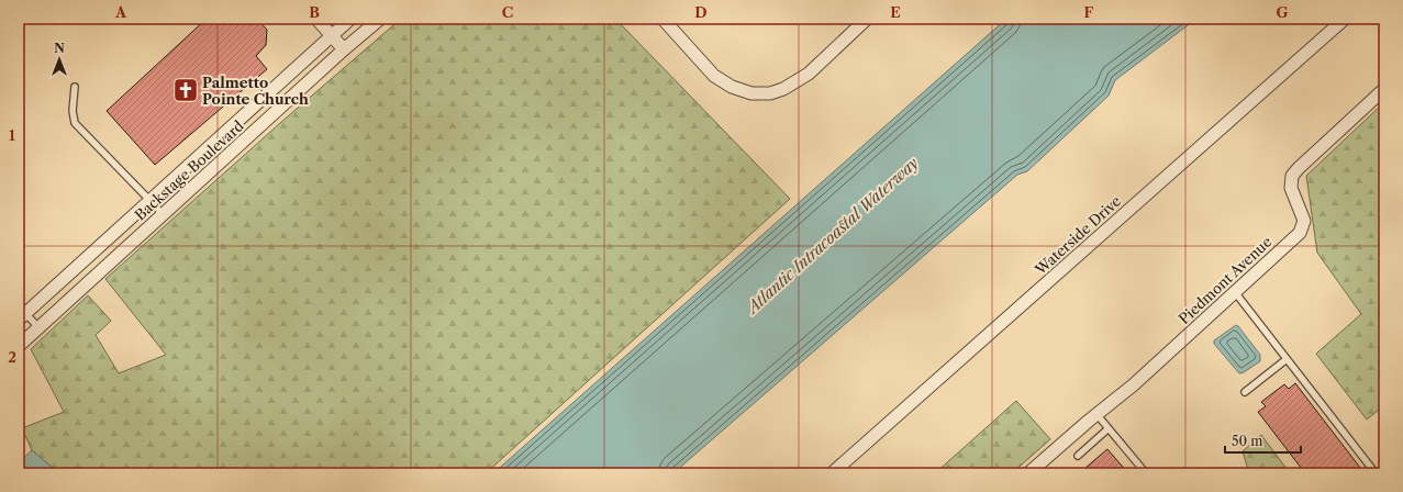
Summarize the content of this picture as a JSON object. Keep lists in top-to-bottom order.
{
  "streets": {
    "street": ["Backstage Boulevard", "Waterside Drive", "Piedmont Avenue"]
  },
  "water": ["Atlantic Intracoastal Waterway"],
  "places": {
    "church": ["Palmetto Pointe Church"]
  },
  "scale_bar": "50 m",
  "north": "top",
  "grid": {
    "columns": [
      "A",
      "B",
      "C",
      "D",
      "E",
      "F",
      "G"
    ],
    "rows": ["1", "2"]
  }
}
